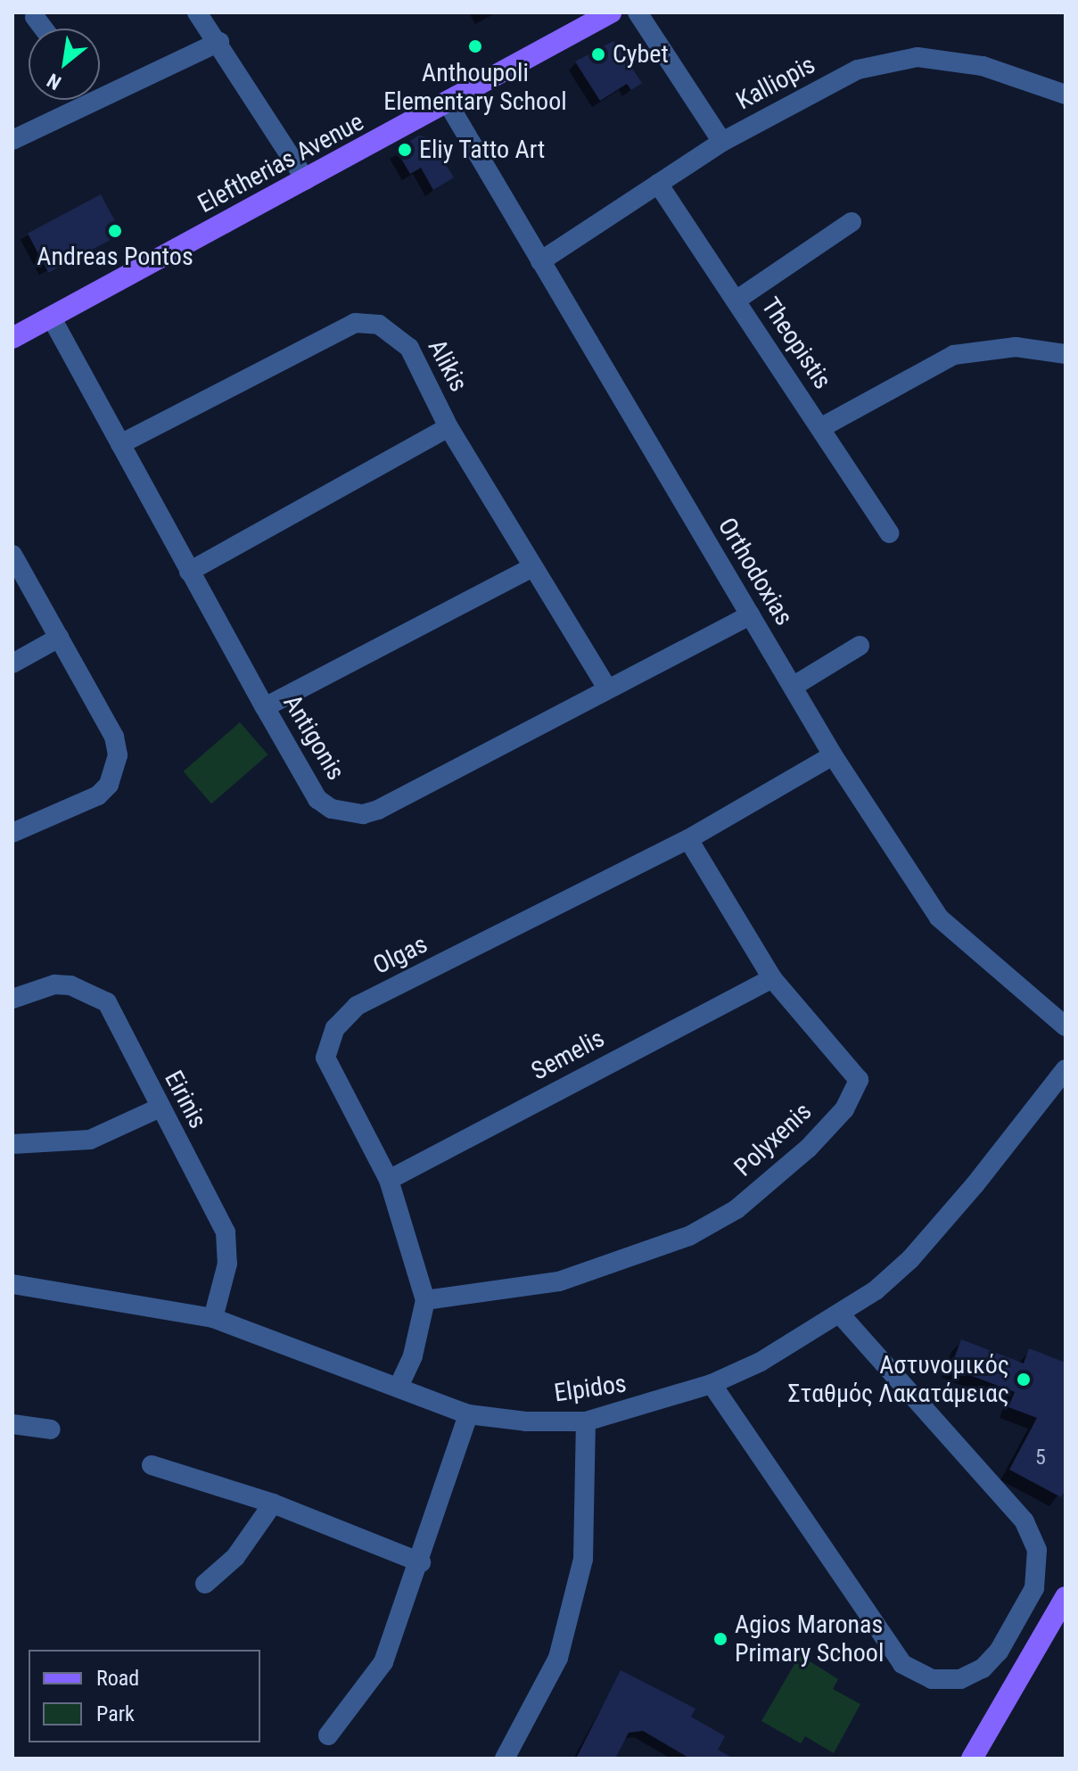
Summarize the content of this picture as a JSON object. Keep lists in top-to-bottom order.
{
  "streets": {
    "main road": ["Eleftherias Avenue"],
    "street": [
      "Kalliopis",
      "Theopistis",
      "Alikis",
      "Orthodoxias",
      "Antigonis",
      "Olgas",
      "Semelis",
      "Eirinis",
      "Polyxenis",
      "Elpidos"
    ]
  },
  "crossings": [
    ["Kalliopis", "Theopistis"],
    ["Kalliopis", "Orthodoxias"],
    ["Eleftherias Avenue", "Orthodoxias"],
    ["Eleftherias Avenue", "Antigonis"],
    ["Alikis", "Antigonis"],
    ["Orthodoxias", "Antigonis"],
    ["Orthodoxias", "Olgas"],
    ["Olgas", "Semelis"],
    ["Olgas", "Polyxenis"],
    ["Olgas", "Elpidos"],
    ["Semelis", "Polyxenis"],
    ["Eirinis", "Elpidos"]
  ],
  "places": [
    "Anthoupoli Elementary School",
    "Cybet",
    "Eliy Tatto Art",
    "Andreas Pontos",
    "Αστυνομικός Σταθμός Λακατάμειας",
    "Agios Maronas Primary School"
  ],
  "house_numbers": ["5"],
  "legend": ["Road", "Park"],
  "north": "bottom left"
}
